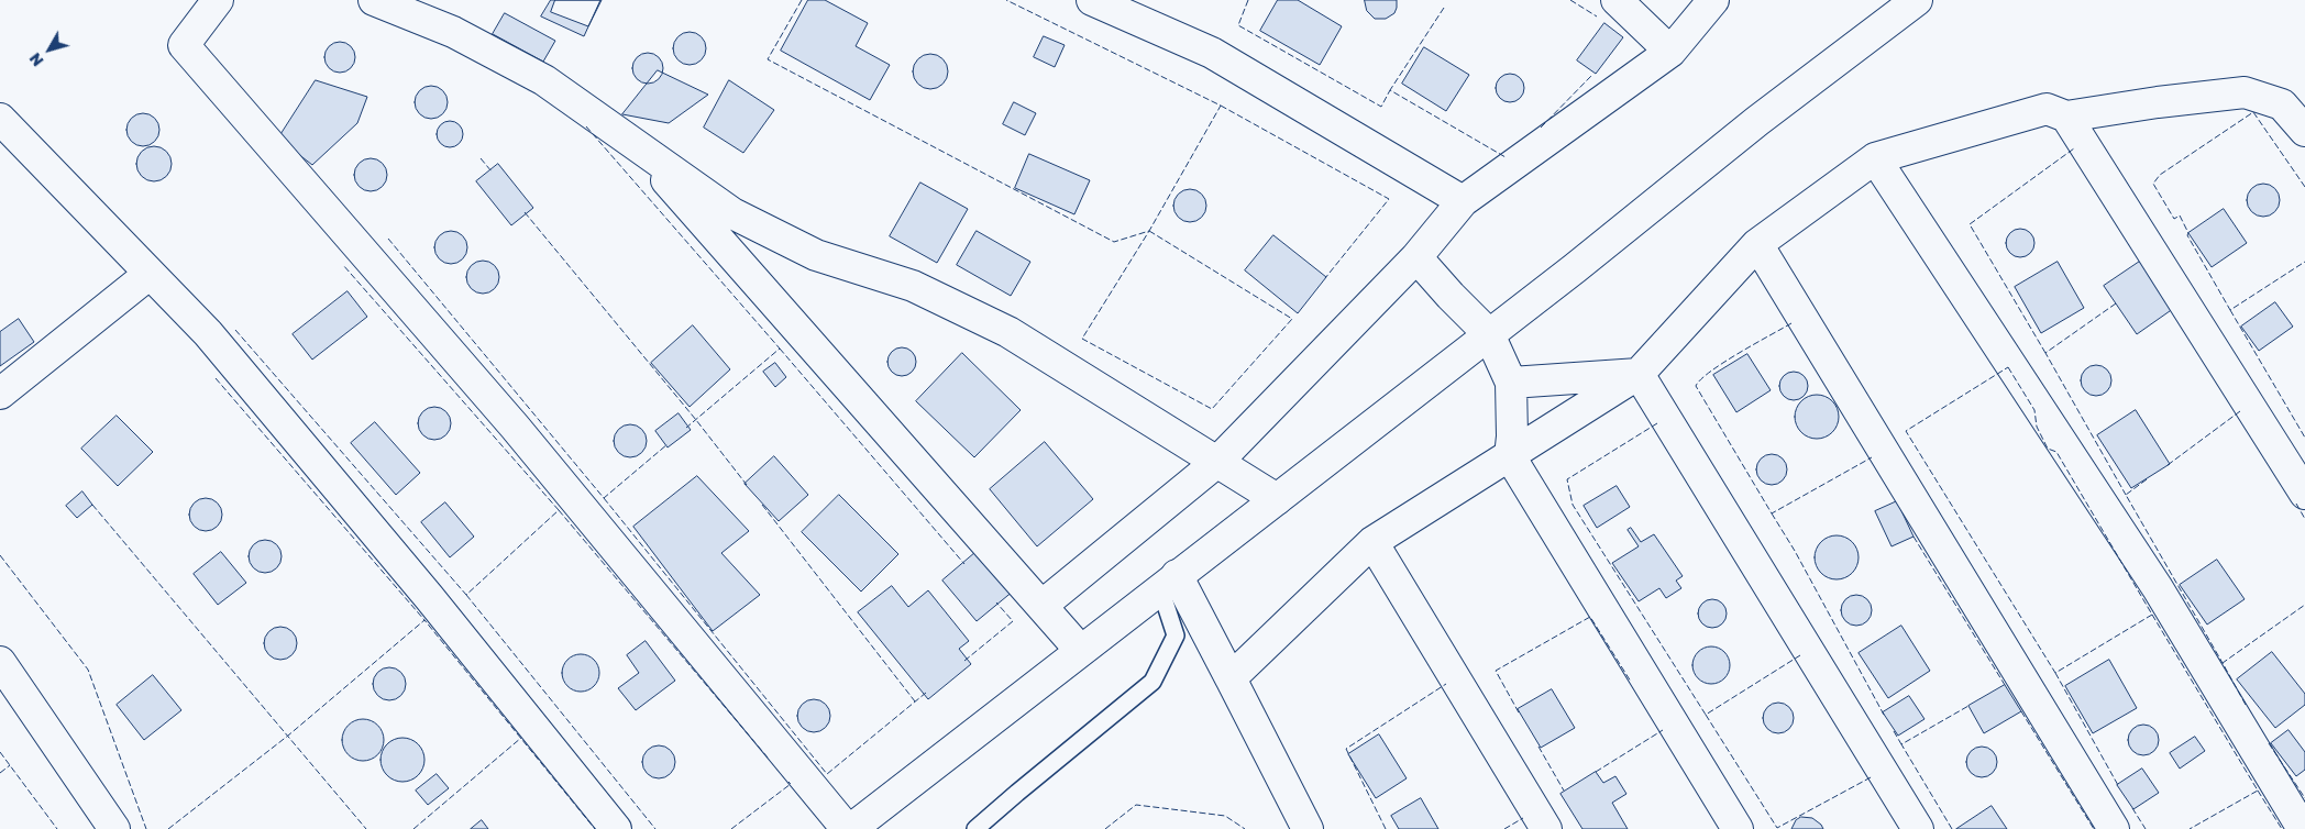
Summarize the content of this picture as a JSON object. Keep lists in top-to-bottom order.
{
  "north": "bottom left"
}
